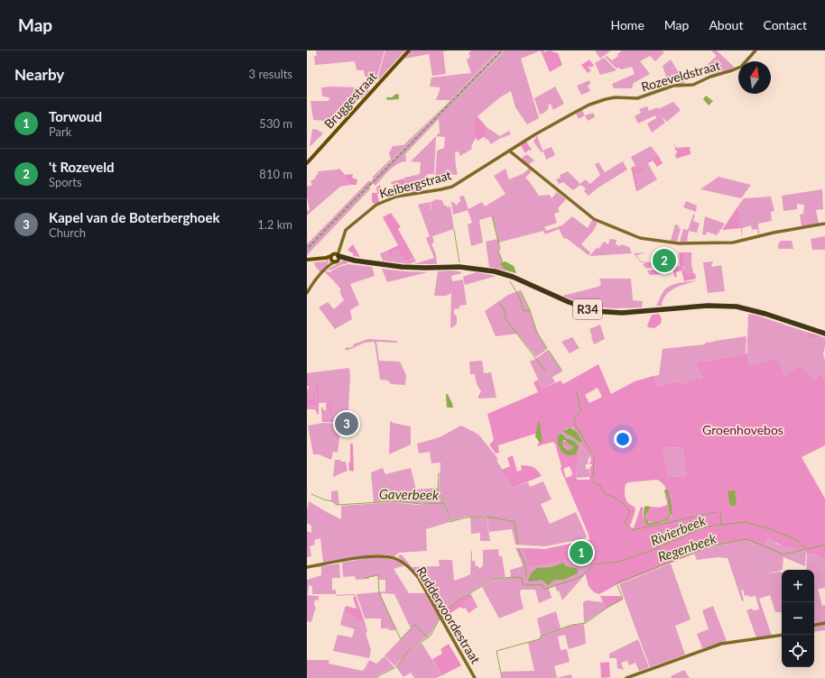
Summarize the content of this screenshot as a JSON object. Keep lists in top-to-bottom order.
{
  "streets": {
    "highway": ["R34"],
    "main road": ["Bruggestraat"],
    "street": ["Rozeveldstraat", "Keibergstraat", "Ruddervoordestraat"]
  },
  "crossings": [
    ["Rozeveldstraat", "Keibergstraat"],
    ["Keibergstraat", "R34"]
  ],
  "water": ["Gaverbeek", "Rivierbeek", "Regenbeek"],
  "parks": ["Groenhovebos"],
  "north": "top",
  "page": {
    "header": "Map",
    "nav": [
      "Home",
      "Map",
      "About",
      "Contact"
    ],
    "heading": ["Nearby", "3 results"],
    "list": [
      {
        "mark": "1",
        "name": "Torwoud",
        "note": "Park",
        "value": "530 m"
      },
      {
        "mark": "2",
        "name": "'t Rozeveld",
        "note": "Sports",
        "value": "810 m"
      },
      {
        "mark": "3",
        "name": "Kapel van de Boterberghoek",
        "note": "Church",
        "value": "1.2 km"
      }
    ],
    "pins": ["2", "3", "1"],
    "map_buttons": ["+", "−"]
  }
}
